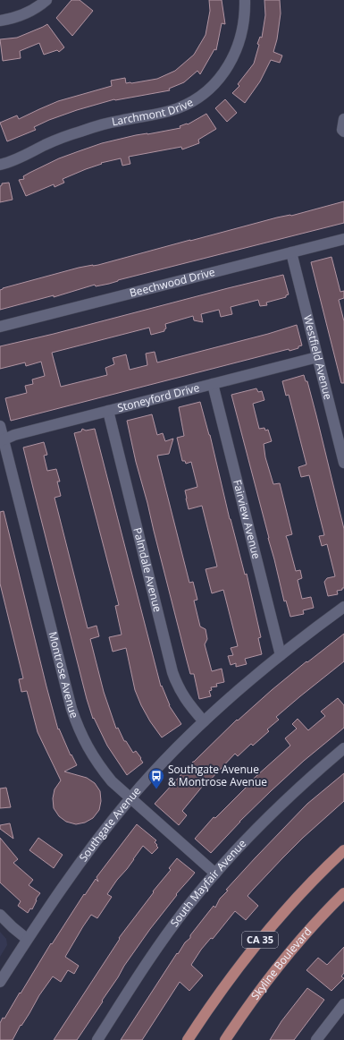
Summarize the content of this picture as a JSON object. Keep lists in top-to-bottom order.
{
  "streets": {
    "main road": ["CA 35", "Skyline Boulevard"],
    "street": [
      "Larchmont Drive",
      "Beechwood Drive",
      "Westfield Avenue",
      "Stoneyford Drive",
      "Fairview Avenue",
      "Palmdale Avenue",
      "Montrose Avenue",
      "Southgate Avenue",
      "South Mayfair Avenue"
    ]
  },
  "crossings": [
    ["Beechwood Drive", "Westfield Avenue"],
    ["Westfield Avenue", "Stoneyford Drive"],
    ["Stoneyford Drive", "Fairview Avenue"],
    ["Stoneyford Drive", "Palmdale Avenue"],
    ["Stoneyford Drive", "Montrose Avenue"],
    ["Fairview Avenue", "Southgate Avenue"],
    ["Palmdale Avenue", "Southgate Avenue"],
    ["Montrose Avenue", "Southgate Avenue"],
    ["Montrose Avenue", "South Mayfair Avenue"]
  ],
  "places": {
    "bus stop": ["Southgate Avenue & Montrose Avenue"]
  }
}
